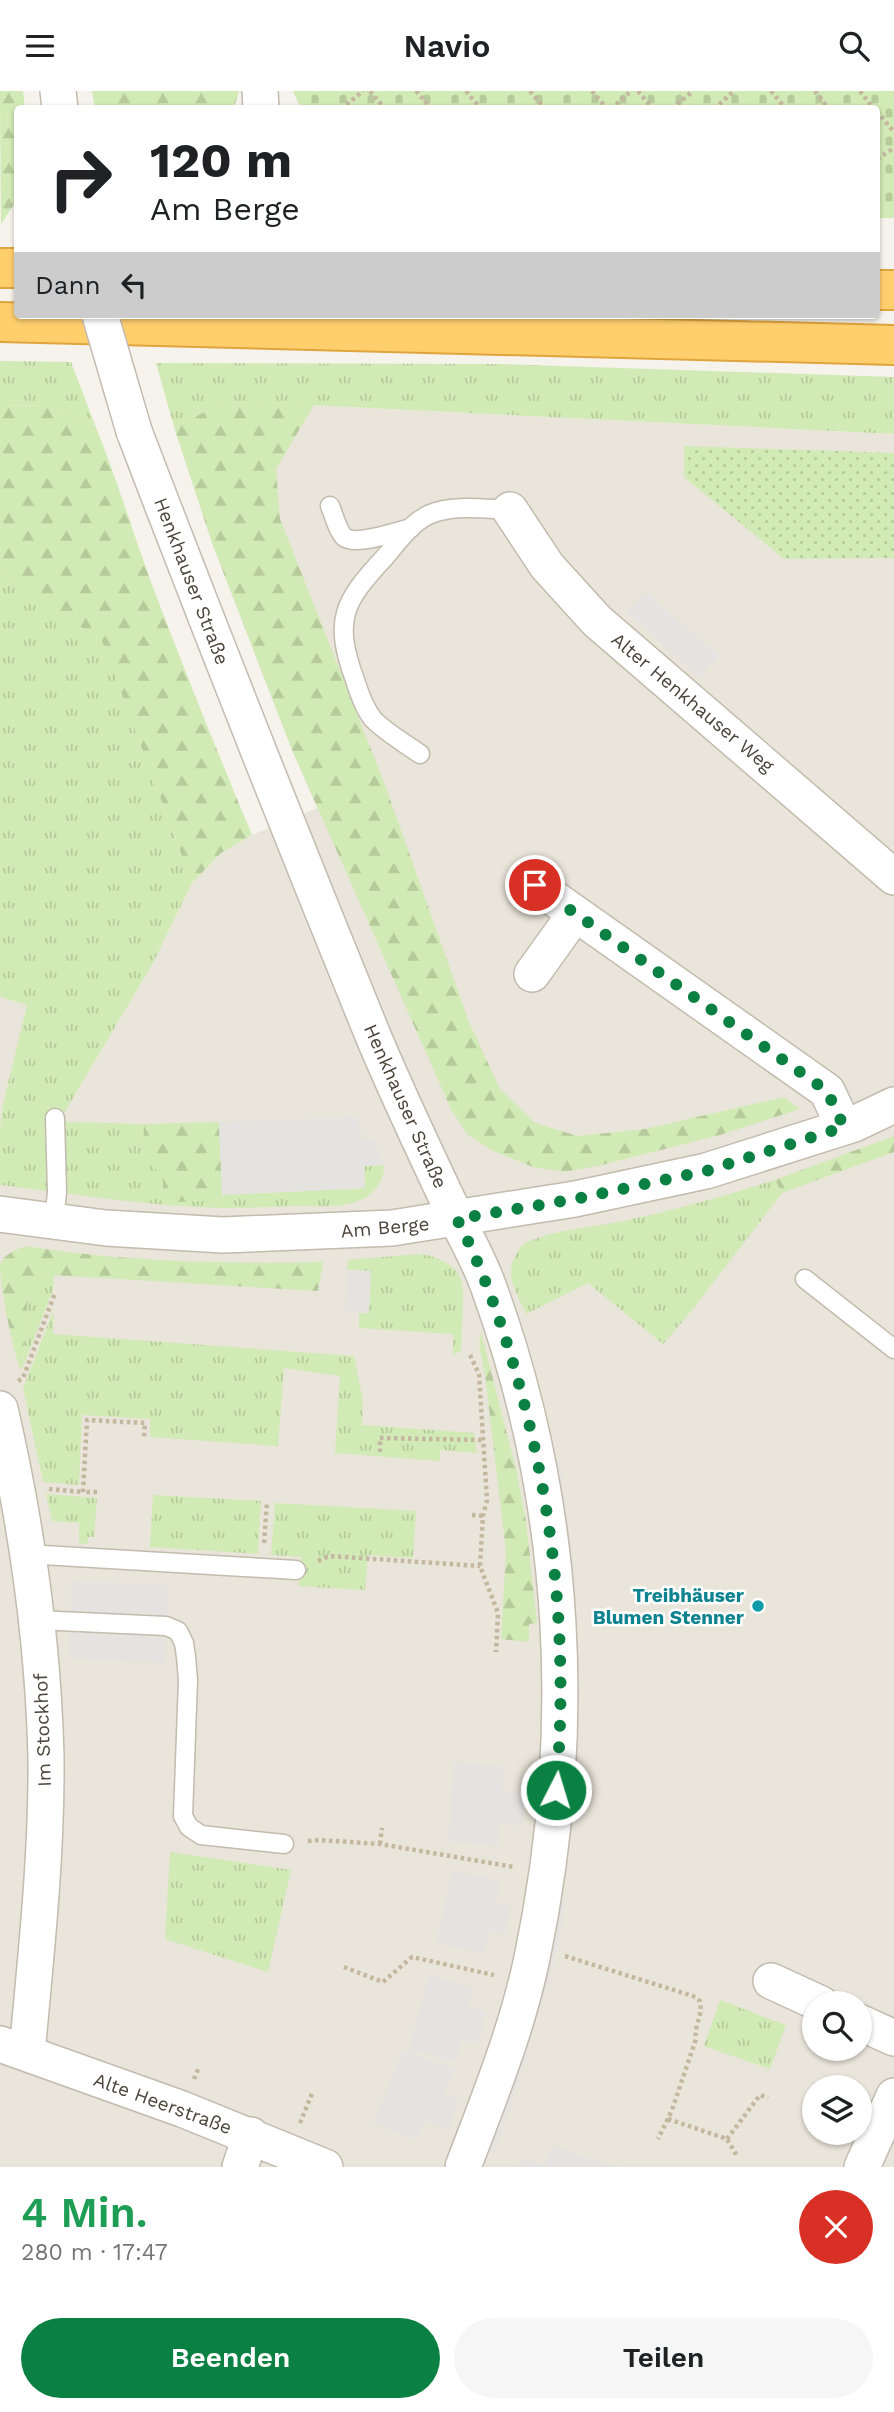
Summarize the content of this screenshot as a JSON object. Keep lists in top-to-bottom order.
{
  "streets": {
    "street": [
      "Henkhauser Straße",
      "Alter Henkhauser Weg",
      "Am Berge",
      "Im Stockhof",
      "Alte Heerstraße"
    ]
  },
  "crossings": [
    ["Henkhauser Straße", "Am Berge"],
    ["Im Stockhof", "Alte Heerstraße"]
  ],
  "places": ["Treibhäuser Blumen Stenner"],
  "page": {
    "header": "Navio",
    "turn": ["120 m", "Am Berge"],
    "then": "Dann",
    "heading": ["4 Min.", "280 m · 17:47"],
    "buttons": ["Beenden", "Teilen"]
  }
}
